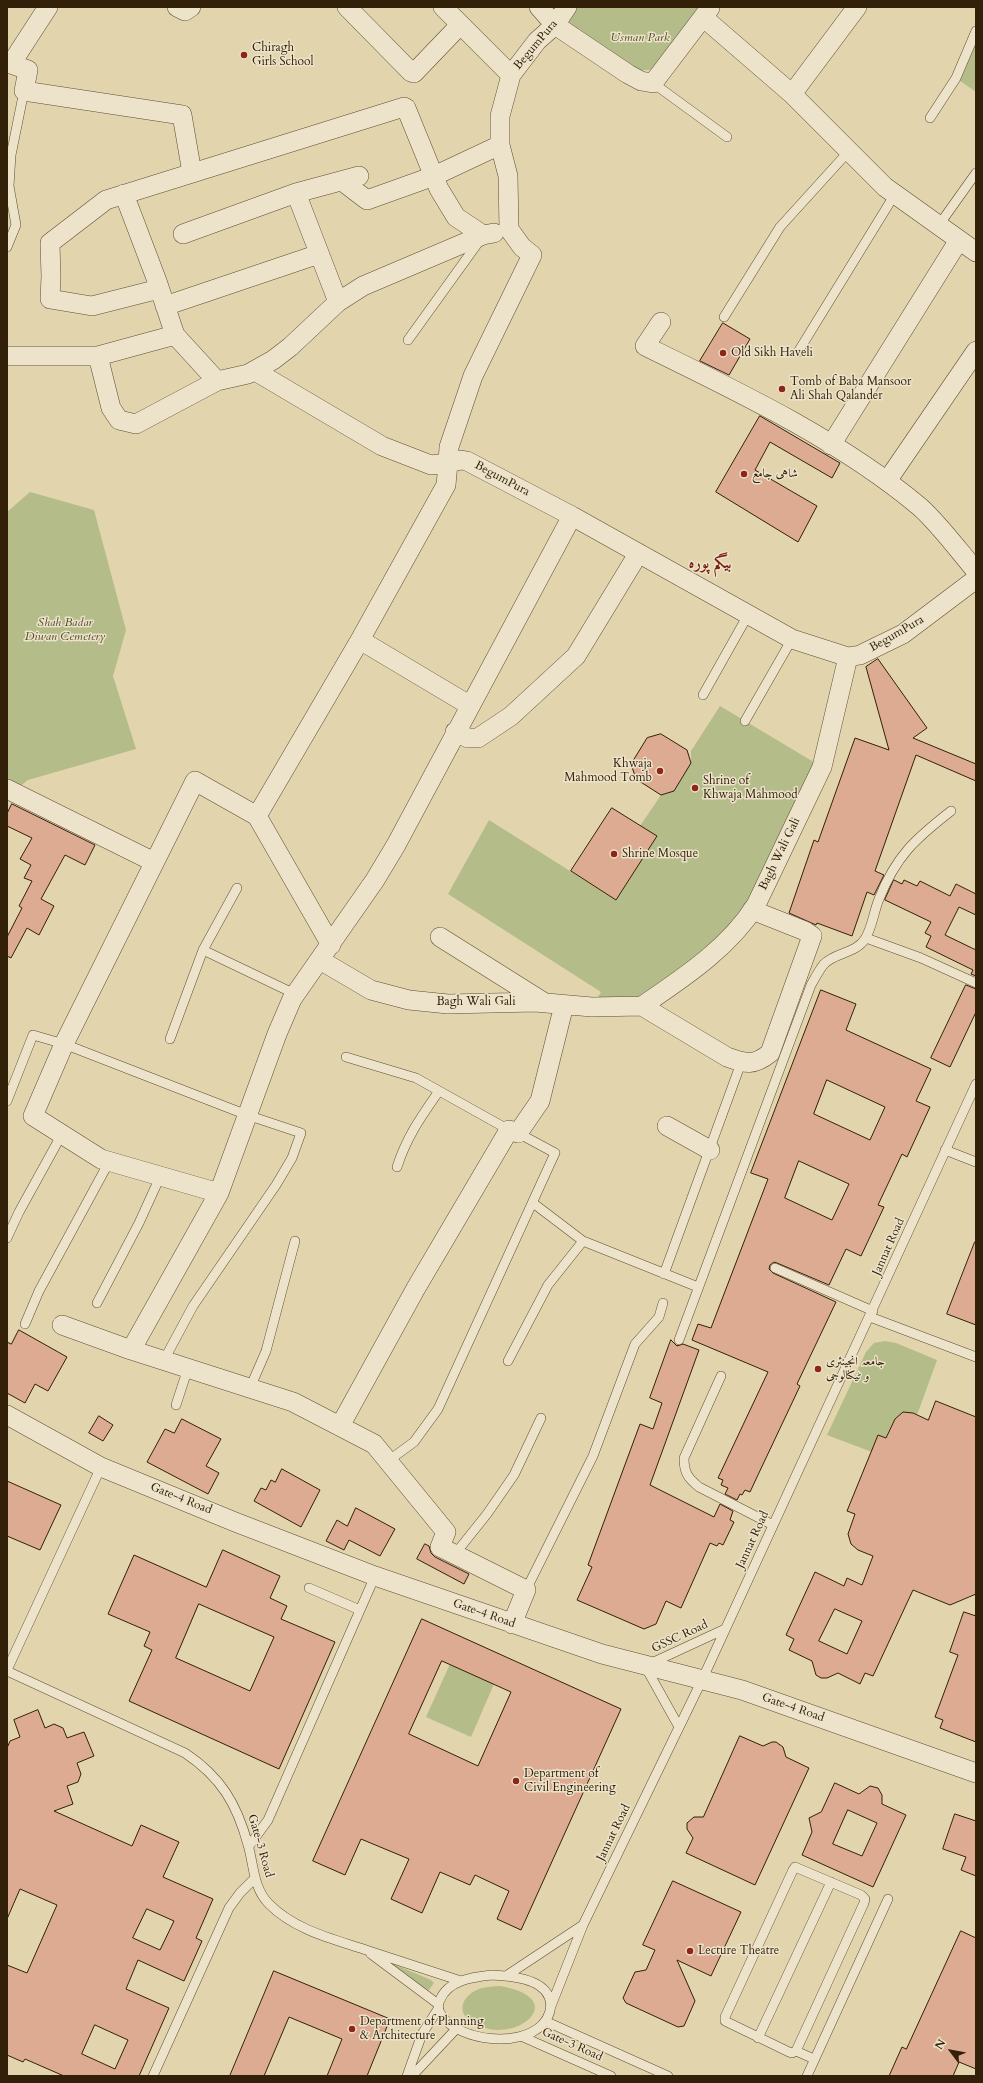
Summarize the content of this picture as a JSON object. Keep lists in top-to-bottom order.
{
  "streets": {
    "street": ["BegumPura", "Bagh Wali Gali", "Gate-4 Road"],
    "lane": ["Jannat Road", "GSSC Road", "Gate-3 Road"]
  },
  "crossings": [
    ["BegumPura", "Bagh Wali Gali"],
    ["Jannat Road", "Gate-4 Road"],
    ["Jannat Road", "GSSC Road"],
    ["Jannat Road", "Gate-3 Road"],
    ["Gate-4 Road", "GSSC Road"]
  ],
  "districts": ["بیگم پورہ"],
  "parks": ["Usman Park", "Shah Badar Diwan Cemetery"],
  "places": [
    "Chiragh Girls School",
    "Old Sikh Haveli",
    "Tomb of Baba Mansoor Ali Shah Qalander",
    "شاہی جامع",
    "Khwaja Mahmood Tomb",
    "Shrine of Khwaja Mahmood",
    "Shrine Mosque",
    "جامعہ انجینئری و ٹیکنالوجی",
    "Department of Civil Engineering",
    "Lecture Theatre",
    "Department of Planning & Architecture"
  ],
  "north": "top left"
}
